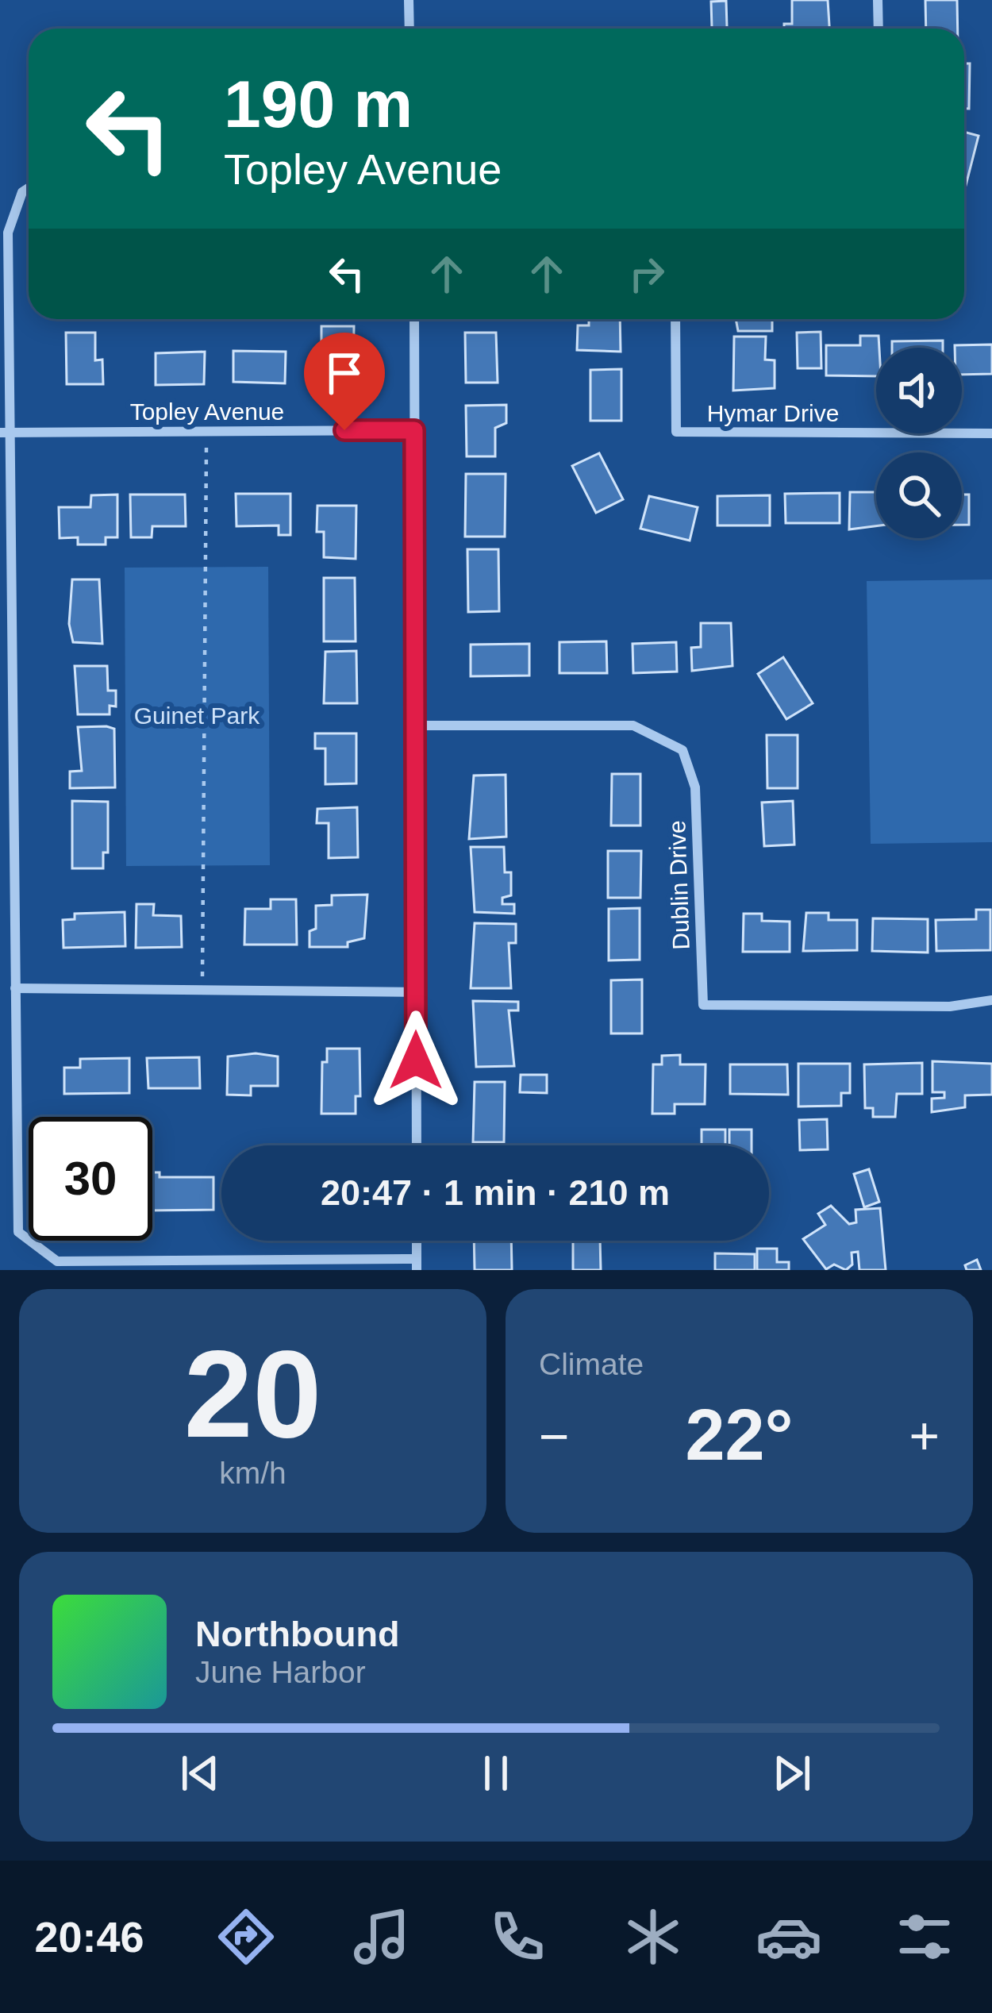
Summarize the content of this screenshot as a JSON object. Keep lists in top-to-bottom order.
{
  "streets": {
    "street": ["Topley Avenue", "Hymar Drive", "Dublin Drive"]
  },
  "parks": ["Guinet Park"],
  "page": {
    "turn": ["190 m", "Topley Avenue"],
    "limit": "30",
    "trip": "20:47 · 1 min · 210 m",
    "tile": [
      ["20", "km/h"],
      "Climate"
    ],
    "heat": ["−", "22°", "+"],
    "song": ["Northbound", "June Harbor"],
    "tabs": "20:46"
  }
}
